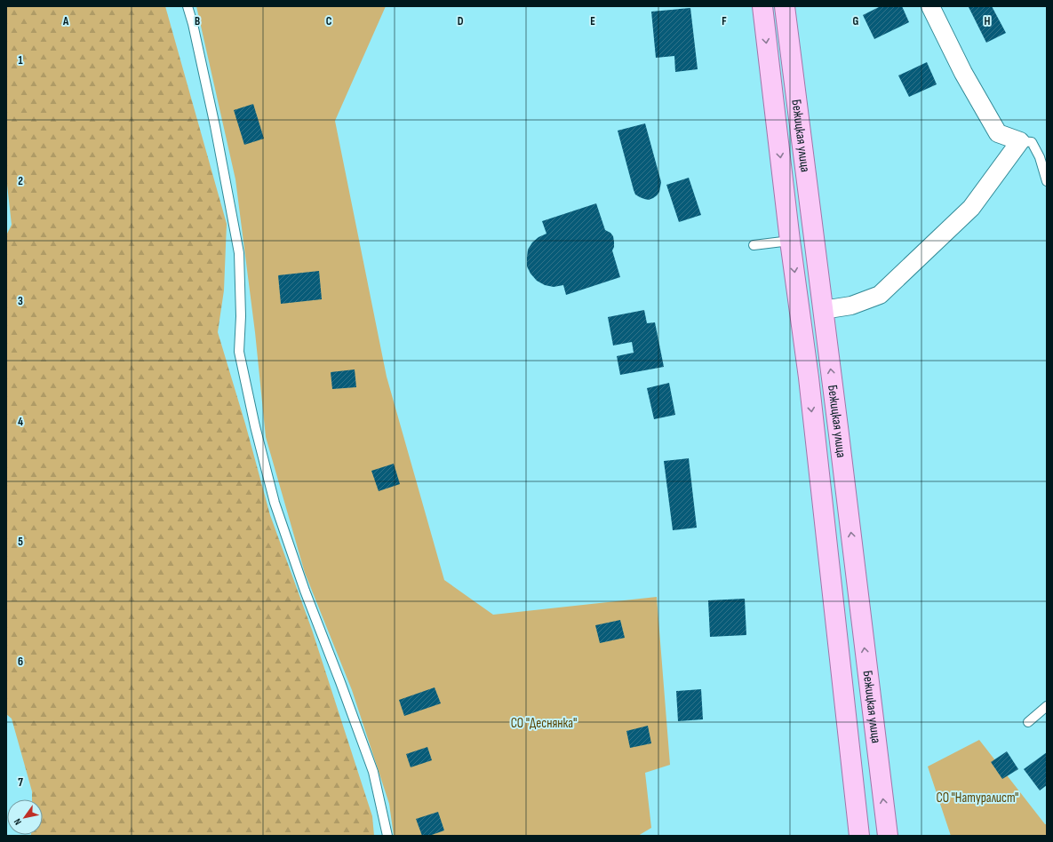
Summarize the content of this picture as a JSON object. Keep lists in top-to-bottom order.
{
  "streets": {
    "main road": ["Бежицкая улица"]
  },
  "parks": ["СО \"Деснянка\"", "СО \"Натуралист\""],
  "north": "bottom left",
  "grid": {
    "columns": [
      "A",
      "B",
      "C",
      "D",
      "E",
      "F",
      "G",
      "H"
    ],
    "rows": [
      "1",
      "2",
      "3",
      "4",
      "5",
      "6",
      "7"
    ]
  }
}
